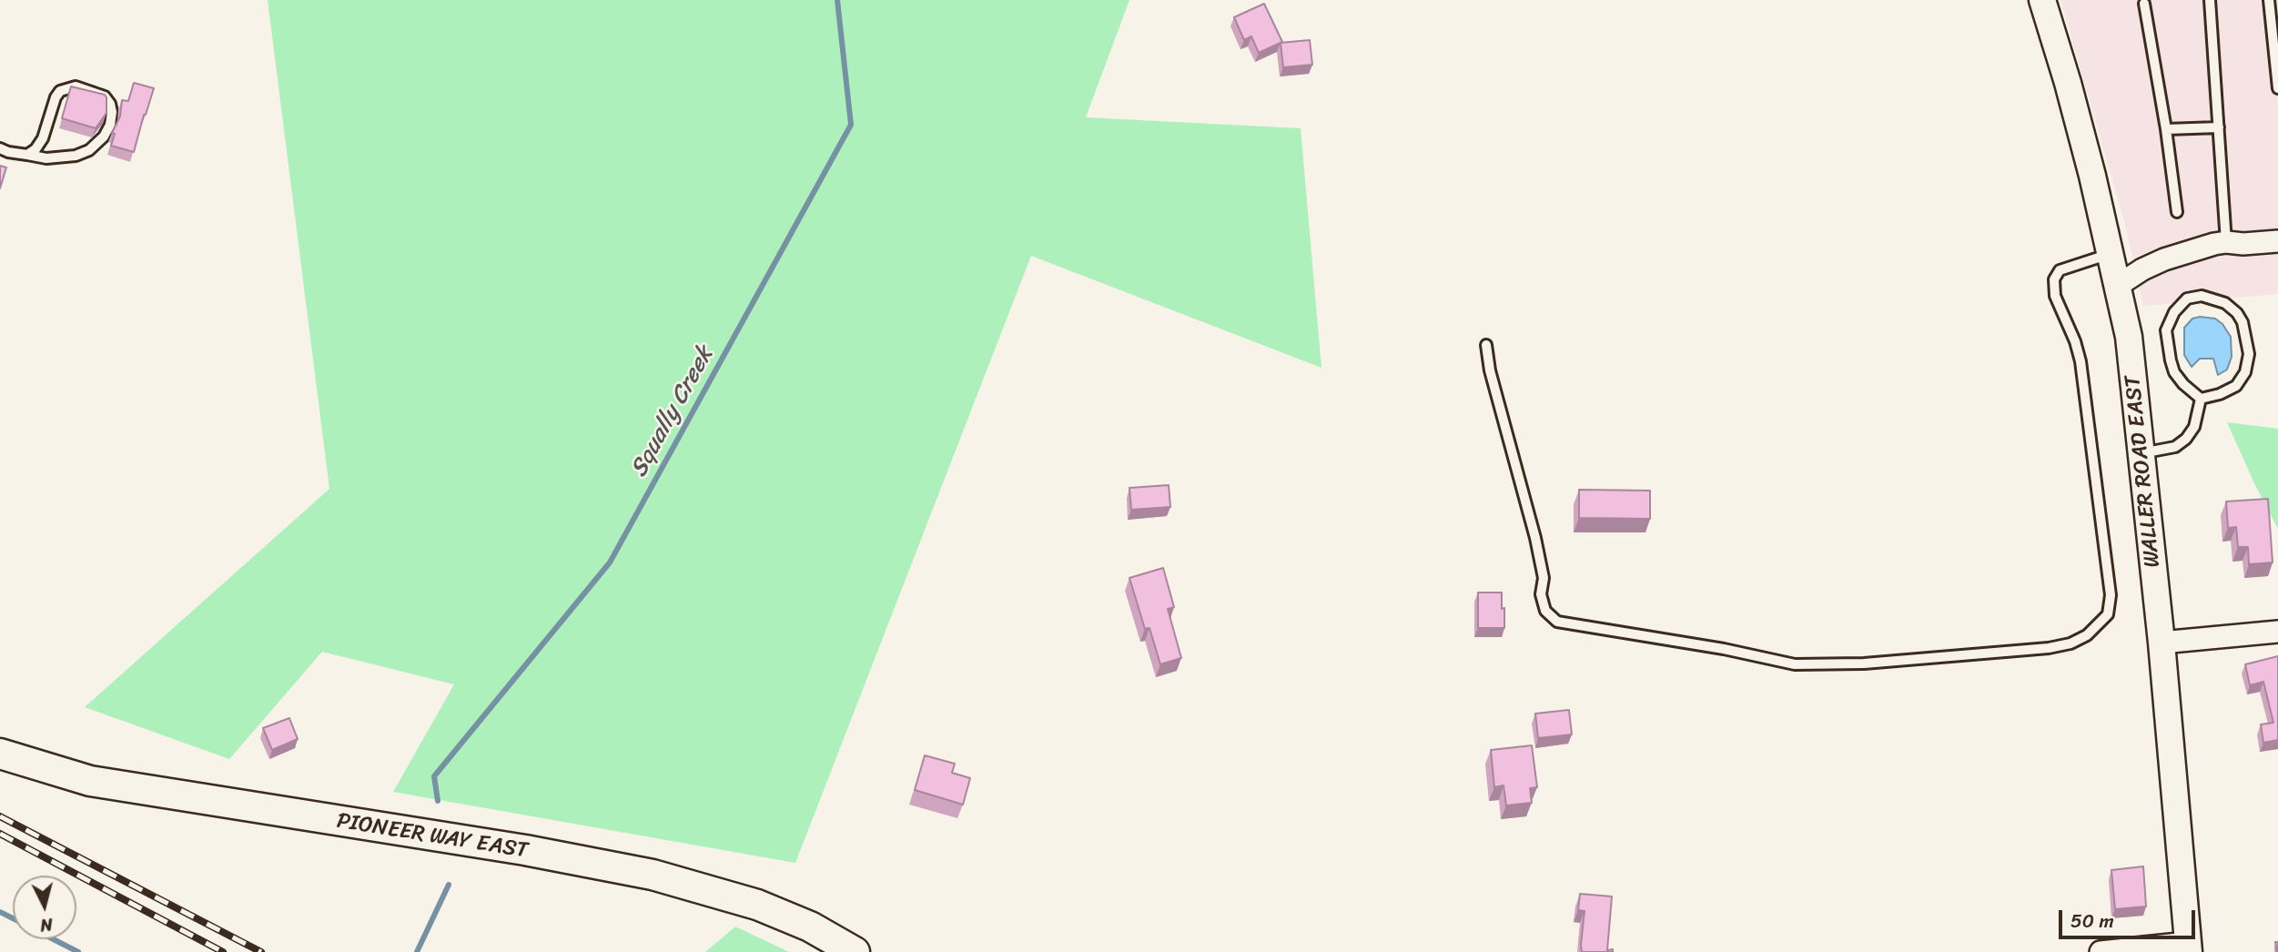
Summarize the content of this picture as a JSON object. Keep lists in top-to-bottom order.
{
  "streets": {
    "main road": ["PIONEER WAY EAST"],
    "street": ["WALLER ROAD EAST"]
  },
  "water": ["Squally Creek"],
  "scale_bar": "50 m",
  "north": "bottom"
}
